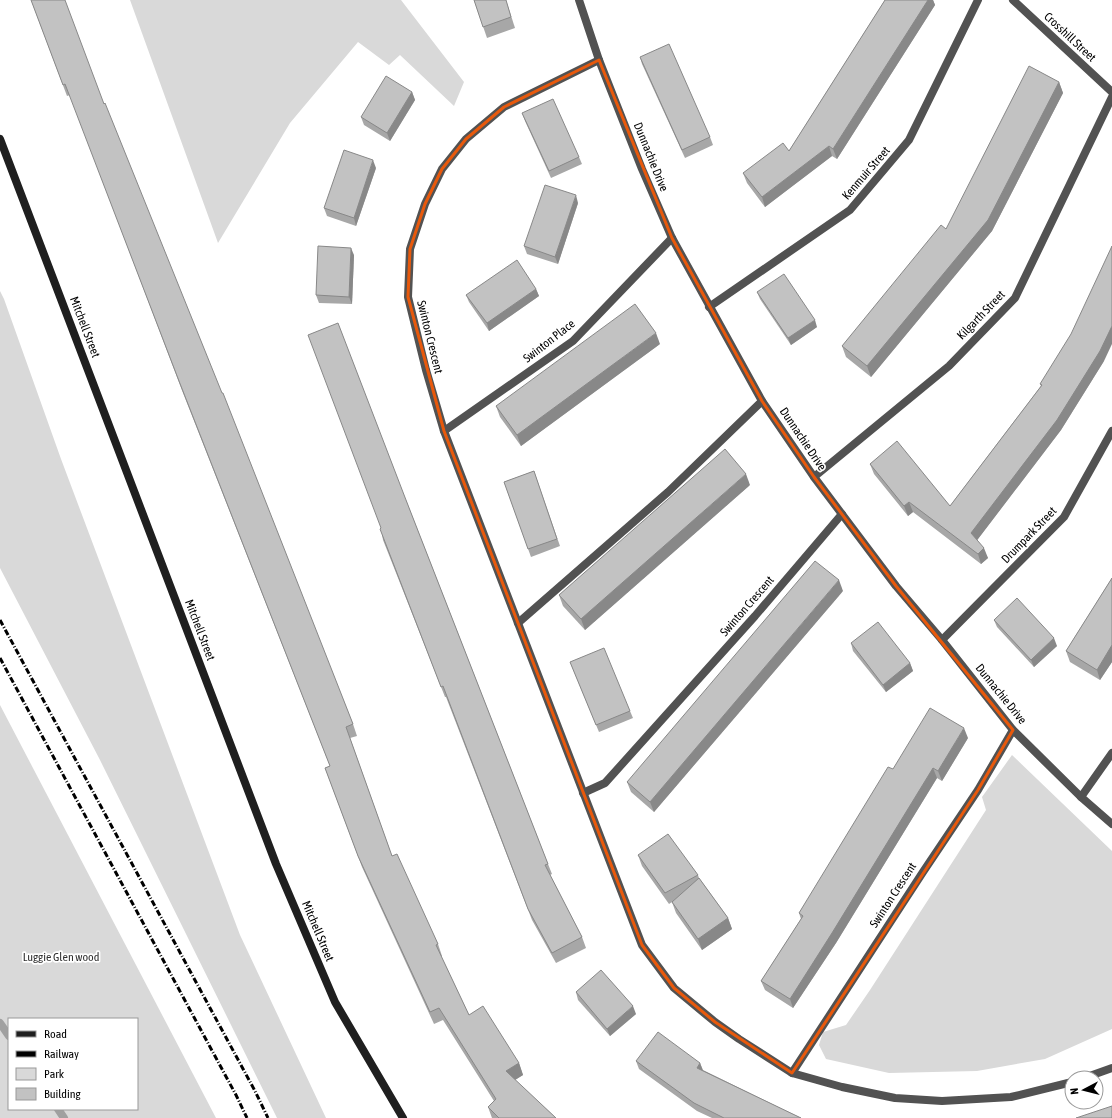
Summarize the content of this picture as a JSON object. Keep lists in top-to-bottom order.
{
  "streets": {
    "street": [
      "Crosshill Street",
      "Dunnachie Drive",
      "Kenmuir Street",
      "Kilgarth Street",
      "Mitchell Street",
      "Swinton Crescent",
      "Swinton Place",
      "Drumpark Street"
    ]
  },
  "crossings": [
    ["Dunnachie Drive", "Kenmuir Street"],
    ["Dunnachie Drive", "Kilgarth Street"],
    ["Dunnachie Drive", "Swinton Crescent"],
    ["Dunnachie Drive", "Swinton Place"],
    ["Dunnachie Drive", "Drumpark Street"],
    ["Swinton Crescent", "Swinton Place"]
  ],
  "parks": ["Luggie Glen wood"],
  "legend": [
    "Road",
    "Railway",
    "Park",
    "Building"
  ],
  "north": "left"
}
